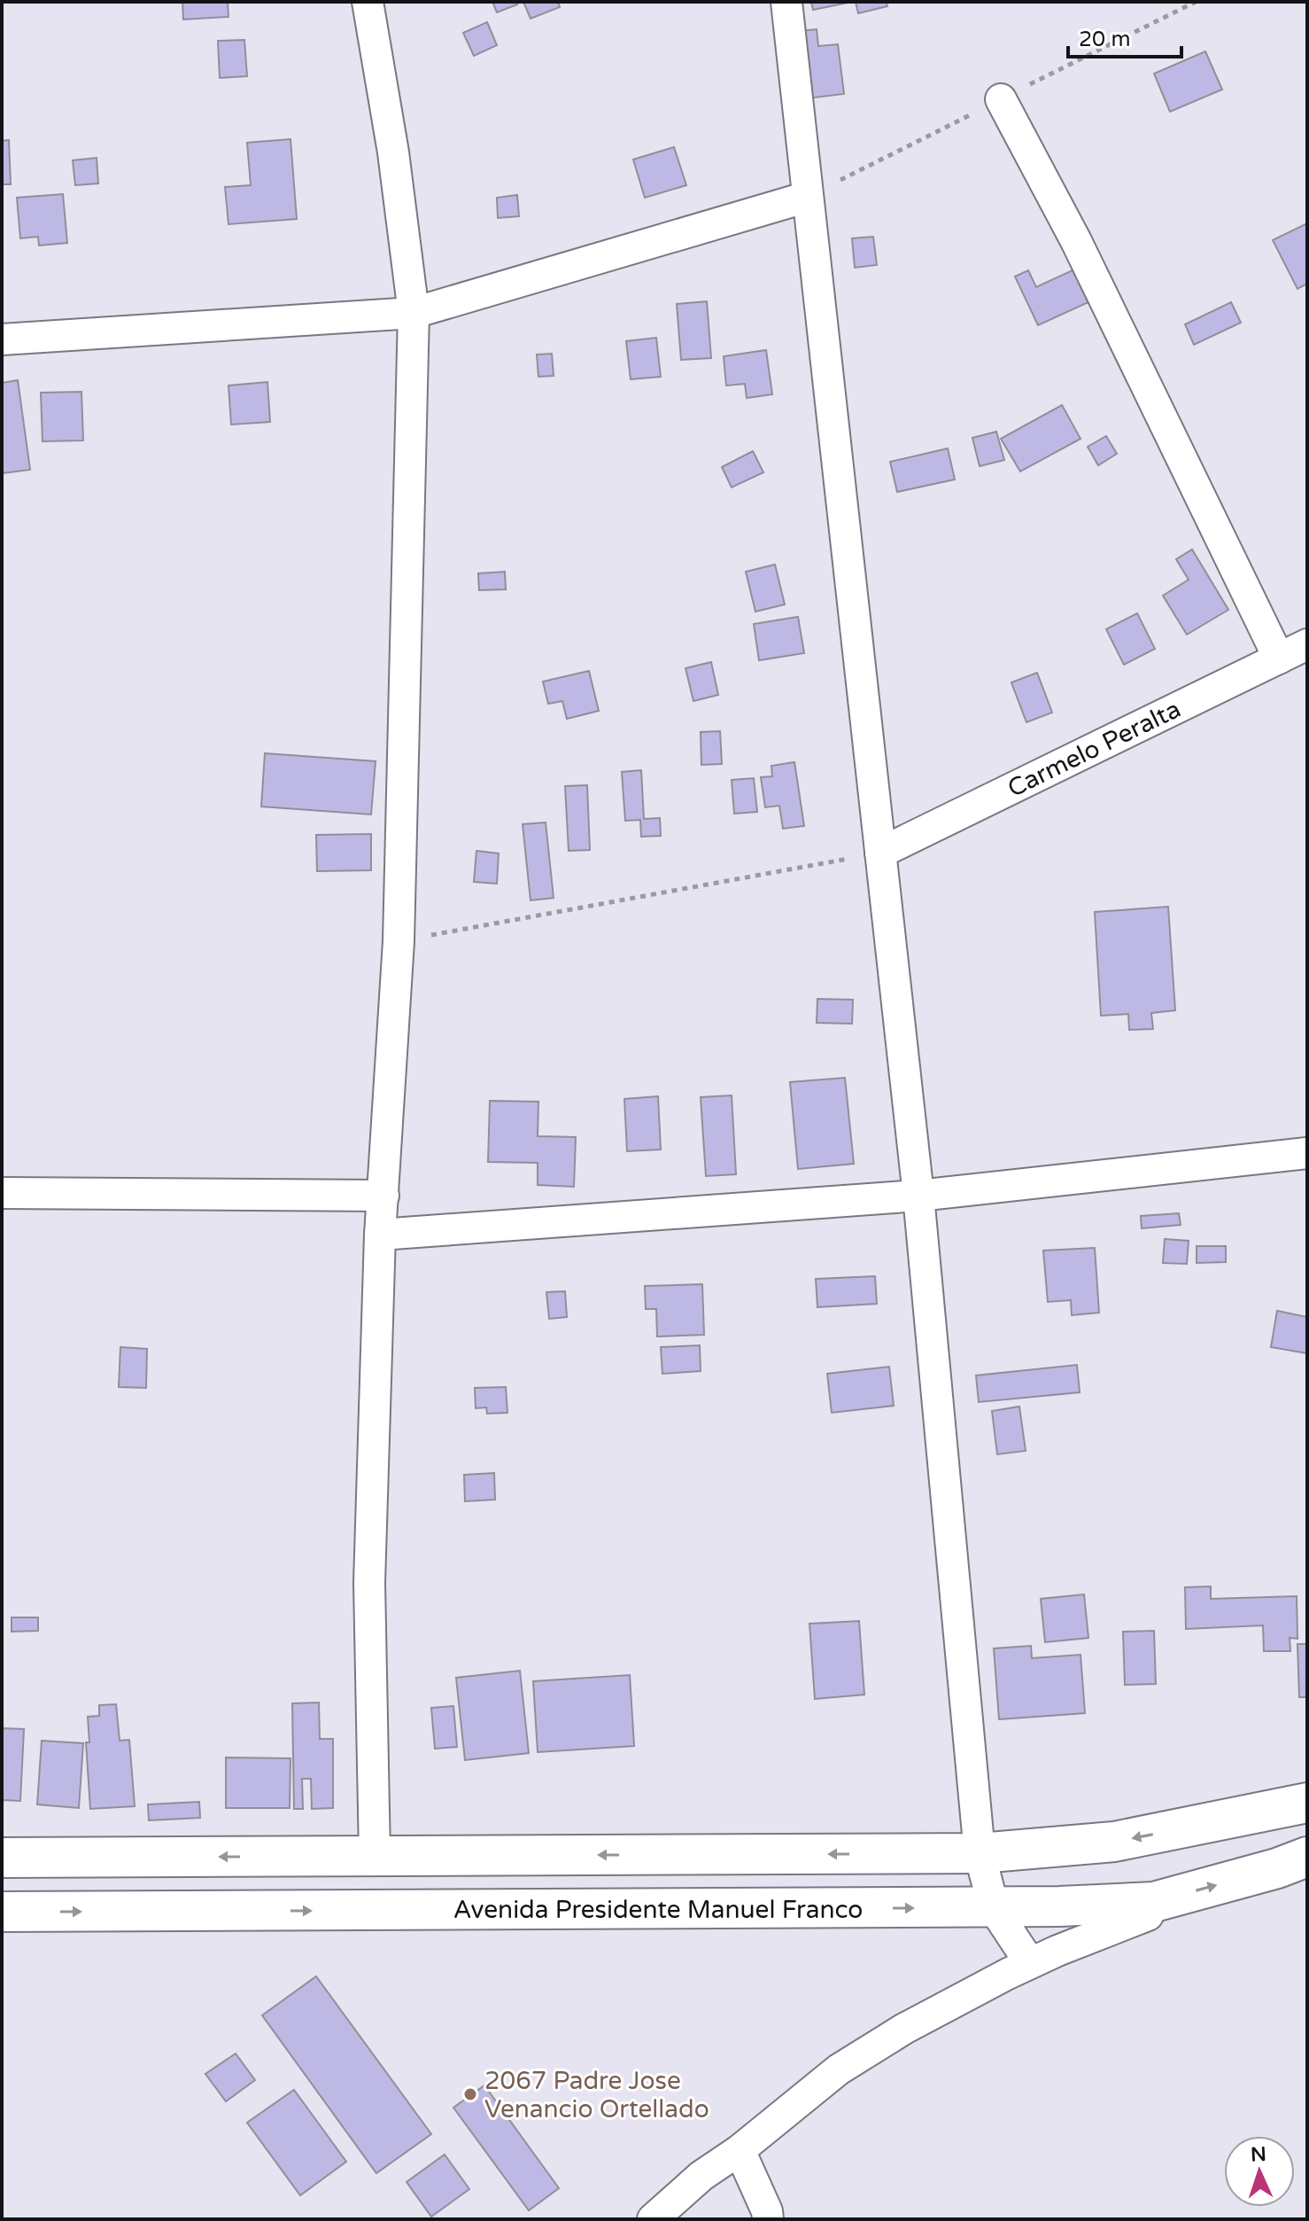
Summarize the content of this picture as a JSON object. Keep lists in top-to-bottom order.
{
  "streets": {
    "main road": ["Avenida Presidente Manuel Franco"],
    "street": ["Carmelo Peralta"]
  },
  "places": ["2067 Padre Jose Venancio Ortellado"],
  "scale_bar": "20 m",
  "north": "top"
}
